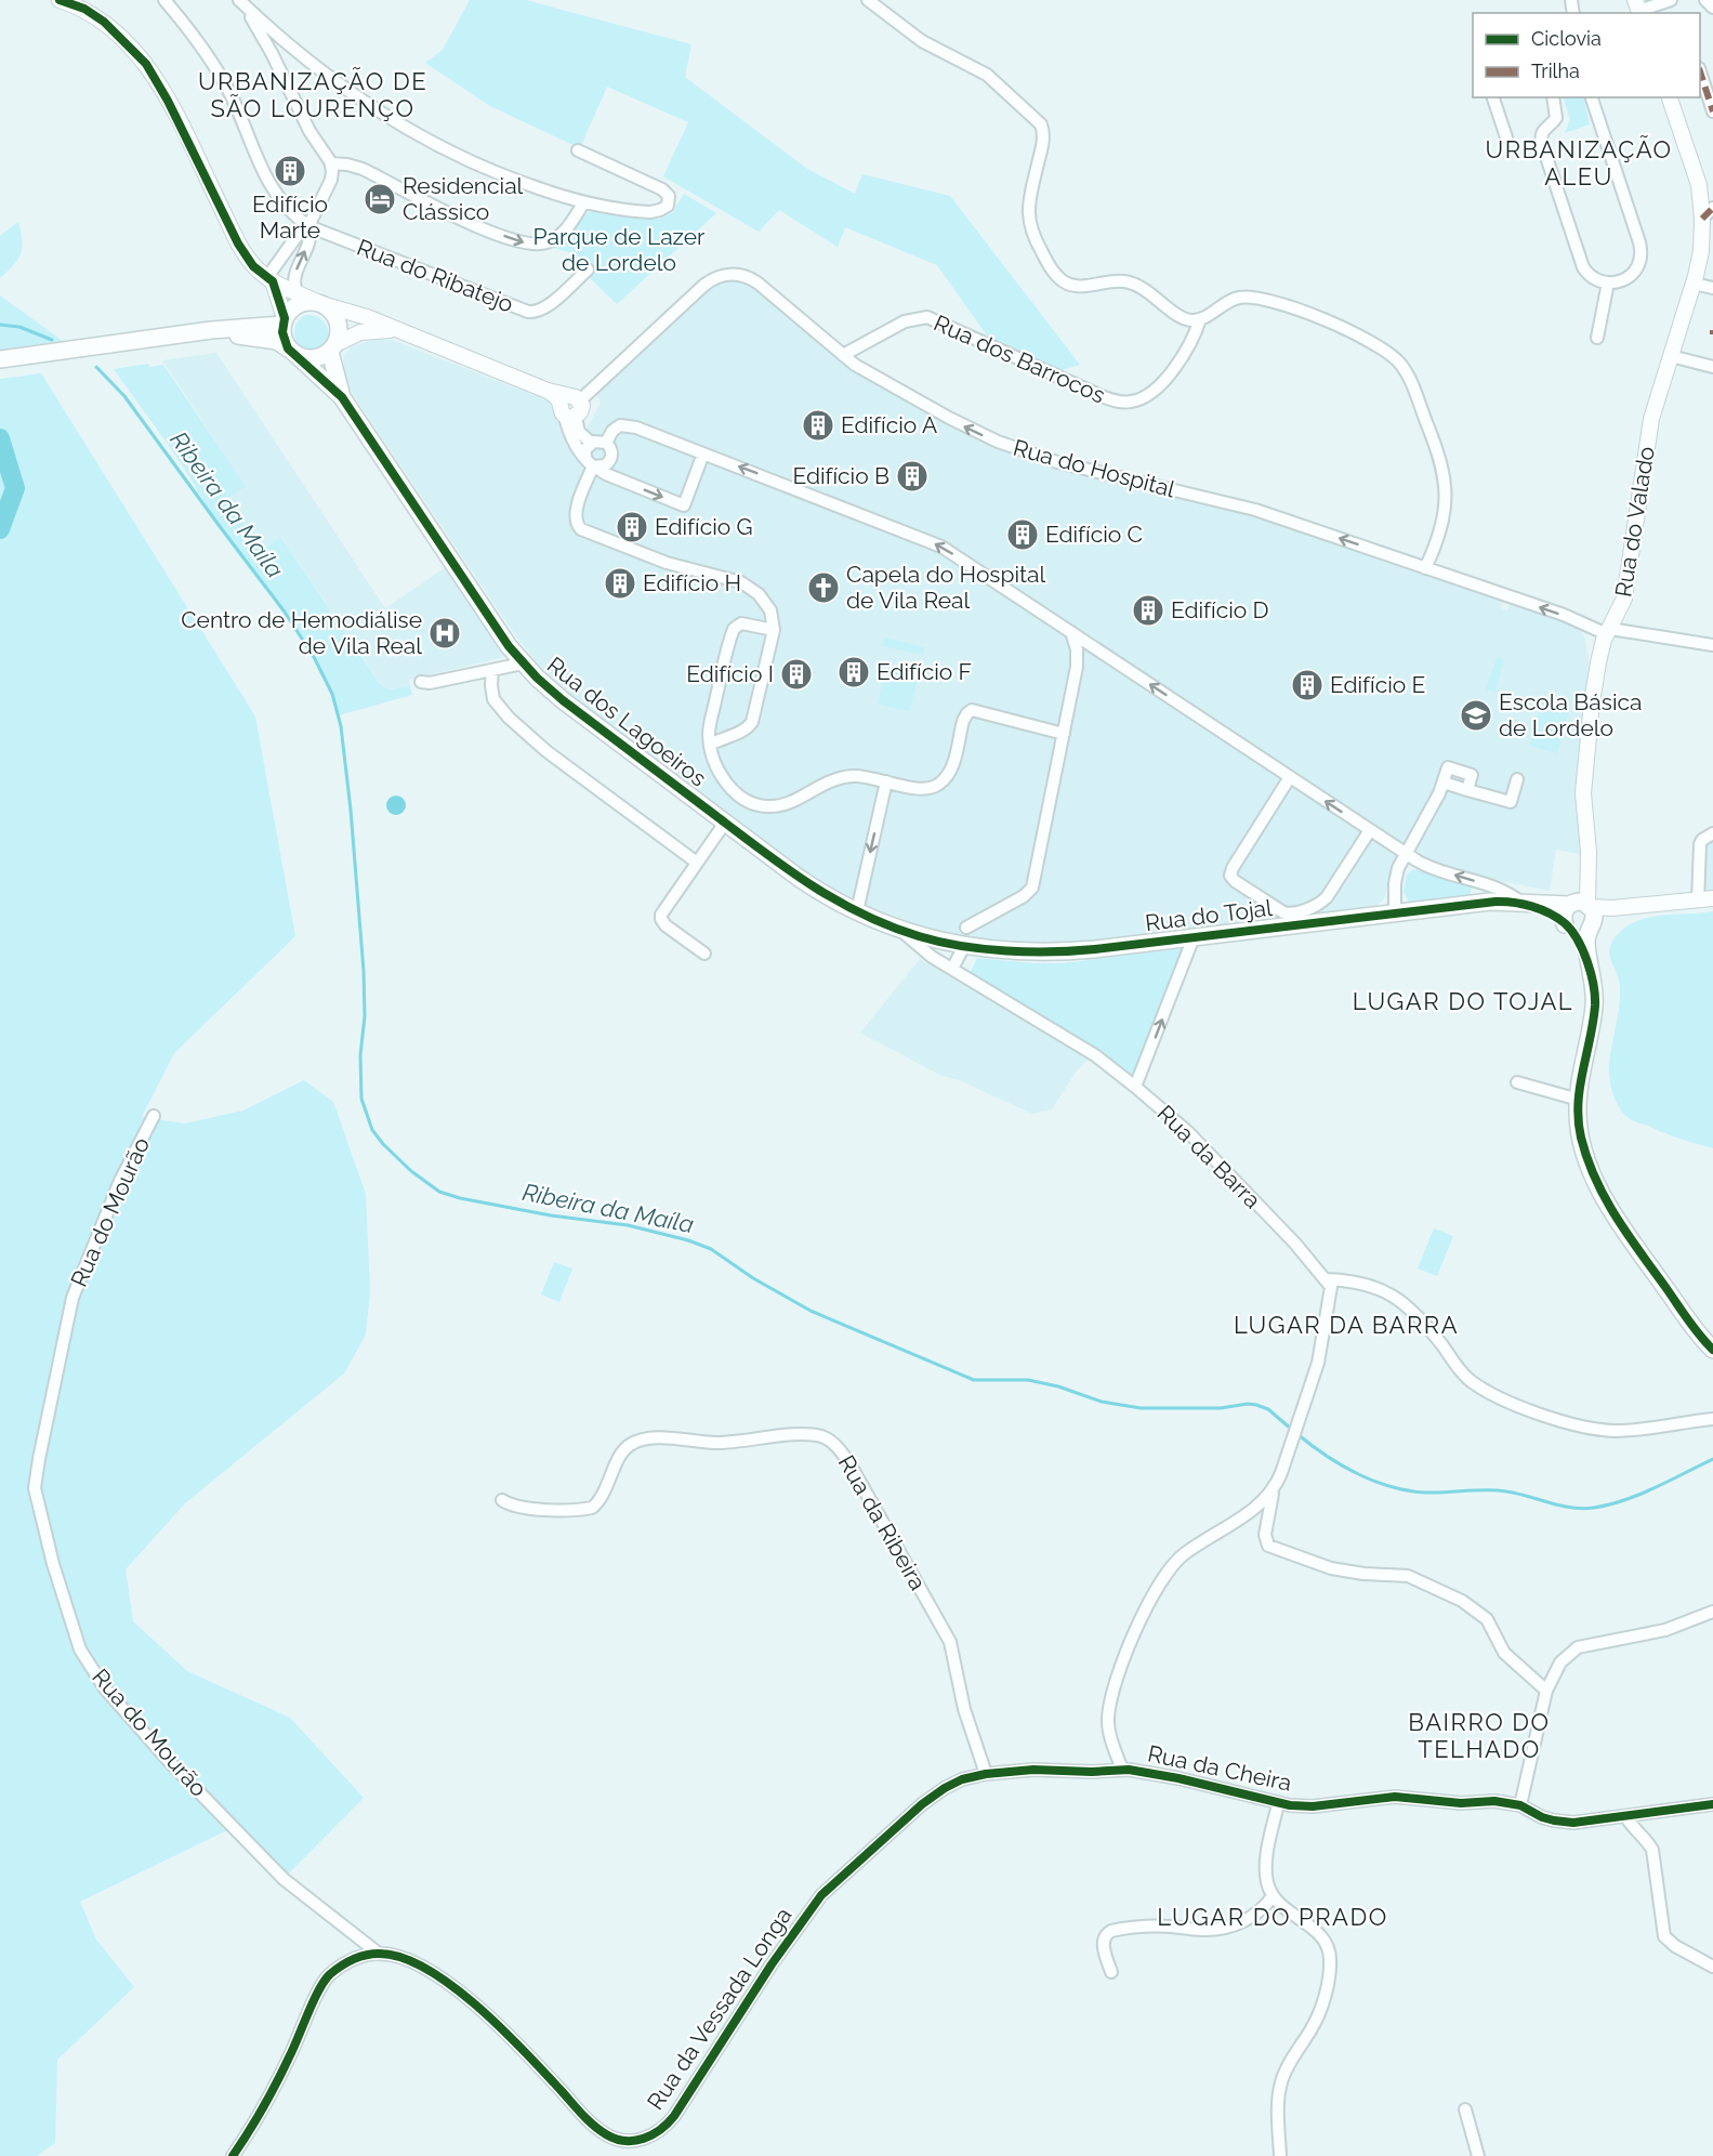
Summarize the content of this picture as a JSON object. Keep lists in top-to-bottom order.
{
  "streets": {
    "main road": ["Rua dos Lagoeiros", "Rua do Tojal"],
    "street": [
      "Rua do Ribatejo",
      "Rua dos Barrocos",
      "Rua do Hospital",
      "Rua do Valado",
      "Rua da Barra",
      "Rua do Mourão",
      "Rua da Ribeira",
      "Rua da Cheira",
      "Rua da Vessada Longa"
    ]
  },
  "crossings": [
    ["Rua dos Barrocos", "Rua do Hospital"],
    ["Rua do Hospital", "Rua do Valado"],
    ["Rua do Valado", "Rua do Tojal"],
    ["Rua dos Lagoeiros", "Rua do Tojal"],
    ["Rua dos Lagoeiros", "Rua da Barra"],
    ["Rua do Tojal", "Rua da Barra"],
    ["Rua do Mourão", "Rua da Vessada Longa"],
    ["Rua da Ribeira", "Rua da Cheira"],
    ["Rua da Ribeira", "Rua da Vessada Longa"],
    ["Rua da Cheira", "Rua da Vessada Longa"]
  ],
  "one_way": ["Rua do Hospital"],
  "districts": [
    "URBANIZAÇÃO DE SÃO LOURENÇO",
    "URBANIZAÇÃO ALEU",
    "LUGAR DO TOJAL",
    "LUGAR DA BARRA",
    "BAIRRO DO TELHADO",
    "LUGAR DO PRADO"
  ],
  "water": ["Ribeira da Maíla"],
  "parks": ["Parque de Lazer de Lordelo"],
  "places": {
    "building": [
      "Edifício Marte",
      "Edifício A",
      "Edifício B",
      "Edifício G",
      "Edifício C",
      "Edifício H",
      "Edifício D",
      "Edifício F",
      "Edifício I",
      "Edifício E"
    ],
    "hotel": ["Residencial Clássico"],
    "church": ["Capela do Hospital de Vila Real"],
    "hospital": ["Centro de Hemodiálise de Vila Real"],
    "school or university": ["Escola Básica de Lordelo"]
  },
  "legend": ["Ciclovia", "Trilha"]
}
